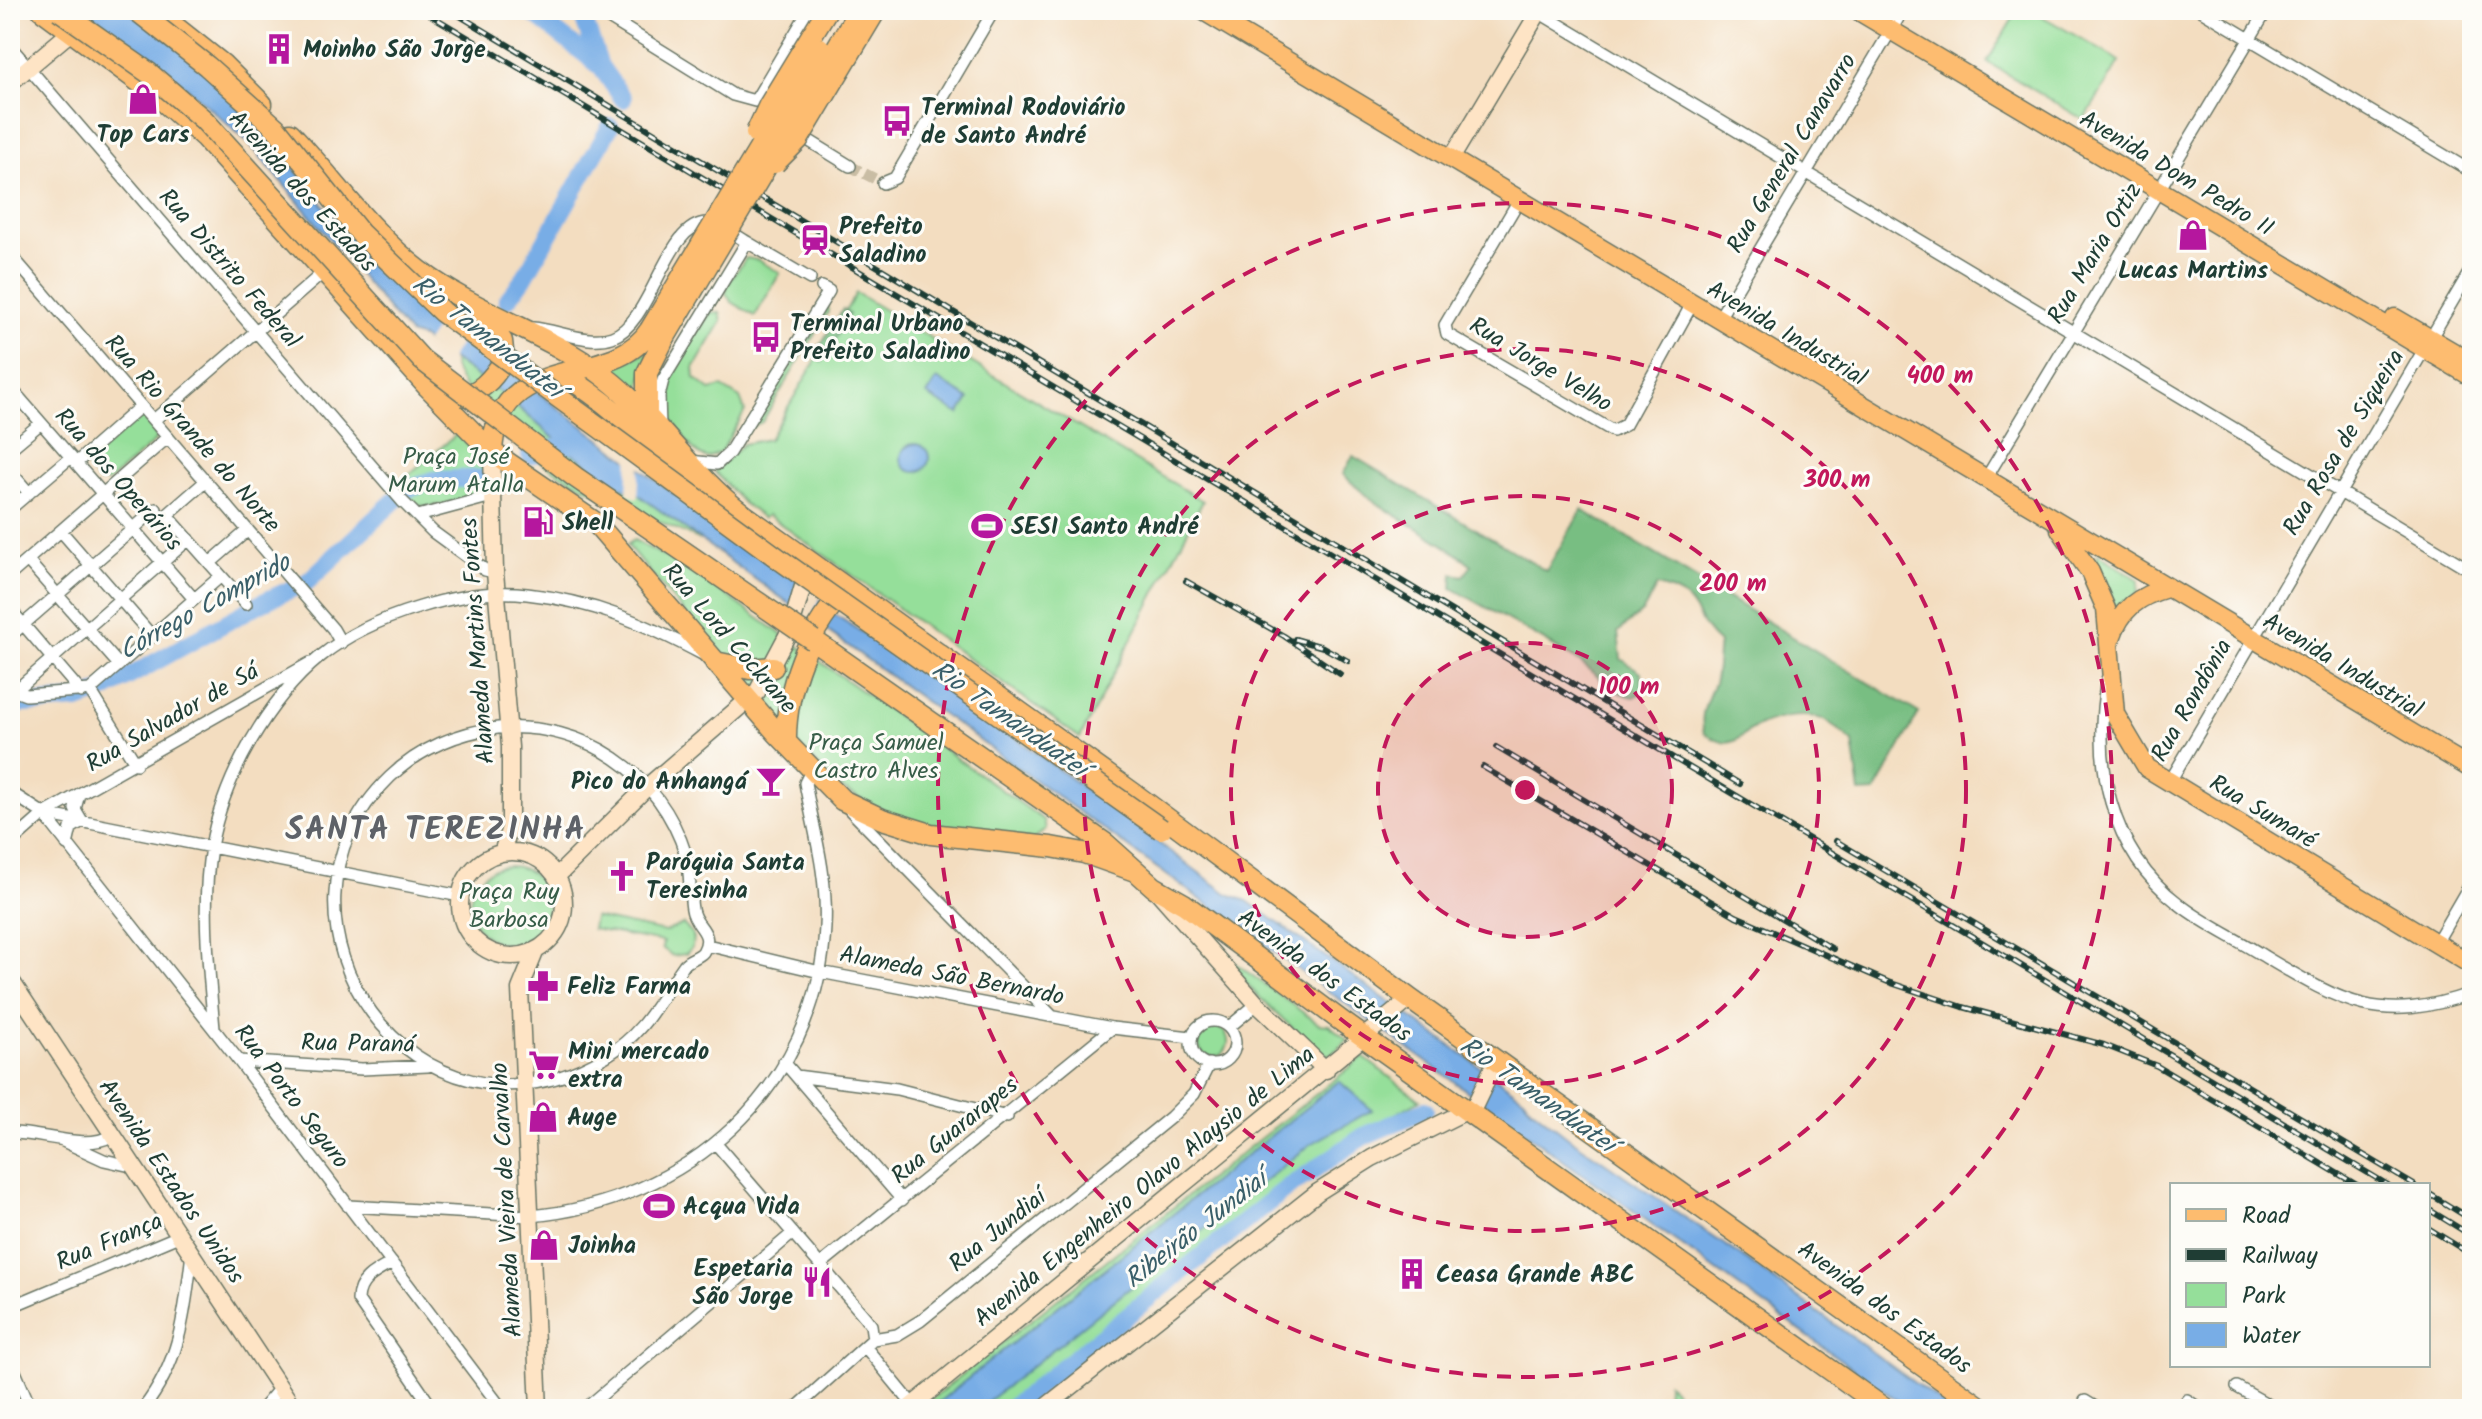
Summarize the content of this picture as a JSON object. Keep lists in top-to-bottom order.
{
  "streets": {
    "highway": ["Avenida dos Estados", "Rua Lord Cockrane"],
    "main road": [
      "Avenida Dom Pedro II",
      "Avenida Industrial",
      "Alameda Martins Fontes",
      "Rua Sumaré",
      "Avenida Estados Unidos",
      "Avenida Engenheiro Olavo Alaysio de Lima",
      "Alameda Vieira de Carvalho"
    ],
    "street": [
      "Rua General Canavarro",
      "Rua Maria Ortiz",
      "Rua Distrito Federal",
      "Rua Jorge Velho",
      "Rua Rio Grande do Norte",
      "Rua Rosa de Siqueira",
      "Rua dos Operários",
      "Rua Rondônia",
      "Rua Salvador de Sá",
      "Alameda São Bernardo",
      "Rua Paraná",
      "Rua Porto Seguro",
      "Rua Guararapes",
      "Rua Jundiaí",
      "Rua França"
    ]
  },
  "crossings": [
    ["Rua General Canavarro", "Avenida Dom Pedro II"],
    ["Rua General Canavarro", "Avenida Industrial"],
    ["Avenida Dom Pedro II", "Rua Maria Ortiz"],
    ["Avenida Dom Pedro II", "Rua Rosa de Siqueira"],
    ["Avenida dos Estados", "Rua Lord Cockrane"],
    ["Avenida dos Estados", "Alameda Martins Fontes"],
    ["Avenida dos Estados", "Avenida Engenheiro Olavo Alaysio de Lima"],
    ["Rua Maria Ortiz", "Avenida Industrial"],
    ["Rua Distrito Federal", "Alameda Martins Fontes"],
    ["Avenida Industrial", "Rua Jorge Velho"],
    ["Avenida Industrial", "Rua Rosa de Siqueira"],
    ["Avenida Industrial", "Rua Rondônia"],
    ["Avenida Industrial", "Rua Sumaré"],
    ["Rua Rio Grande do Norte", "Rua Salvador de Sá"],
    ["Rua Rosa de Siqueira", "Rua Rondônia"],
    ["Rua Lord Cockrane", "Rua Salvador de Sá"],
    ["Rua Lord Cockrane", "Alameda São Bernardo"],
    ["Alameda Martins Fontes", "Rua Salvador de Sá"],
    ["Alameda Martins Fontes", "Alameda Vieira de Carvalho"],
    ["Rua Rondônia", "Rua Sumaré"],
    ["Rua Salvador de Sá", "Rua Porto Seguro"],
    ["Alameda São Bernardo", "Rua Guararapes"],
    ["Alameda São Bernardo", "Rua Jundiaí"],
    ["Rua Paraná", "Rua Porto Seguro"],
    ["Avenida Estados Unidos", "Rua França"]
  ],
  "districts": ["SANTA TEREZINHA"],
  "water": ["Rio Tamanduateí", "Córrego Comprido", "Ribeirão Jundiaí"],
  "parks": ["Praça José Marum Atalla", "Praça Samuel Castro Alves", "Praça Ruy Barbosa"],
  "places": {
    "building": ["Moinho São Jorge", "Ceasa Grande ABC"],
    "shop": [
      "Top Cars",
      "Lucas Martins",
      "Auge",
      "Joinha"
    ],
    "bus stop": ["Terminal Rodoviário de Santo André", "Terminal Urbano Prefeito Saladino"],
    "station": ["Prefeito Saladino"],
    "fuel station": ["Shell"],
    "sports": ["SESI Santo André", "Acqua Vida"],
    "bar": ["Pico do Anhangá"],
    "church": ["Paróquia Santa Teresinha"],
    "pharmacy": ["Feliz Farma"],
    "supermarket": ["Mini mercado extra"],
    "restaurant": ["Espetaria São Jorge"]
  },
  "legend": [
    "Road",
    "Railway",
    "Park",
    "Water"
  ],
  "rings": [
    "400 m",
    "300 m",
    "200 m",
    "100 m"
  ]
}
